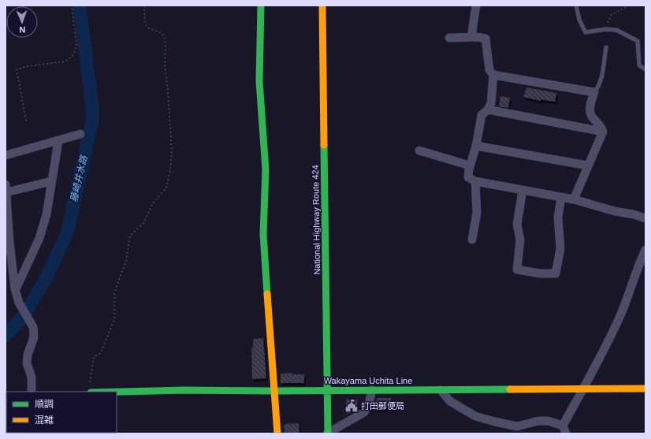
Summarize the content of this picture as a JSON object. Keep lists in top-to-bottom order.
{
  "streets": {
    "main road": ["National Highway Route 424", "Wakayama Uchita Line"]
  },
  "crossings": [
    ["National Highway Route 424", "Wakayama Uchita Line"]
  ],
  "water": ["藤崎井水路"],
  "places": {
    "public building": ["打田郵便局"]
  },
  "legend": ["順調", "混雑"],
  "north": "bottom"
}
